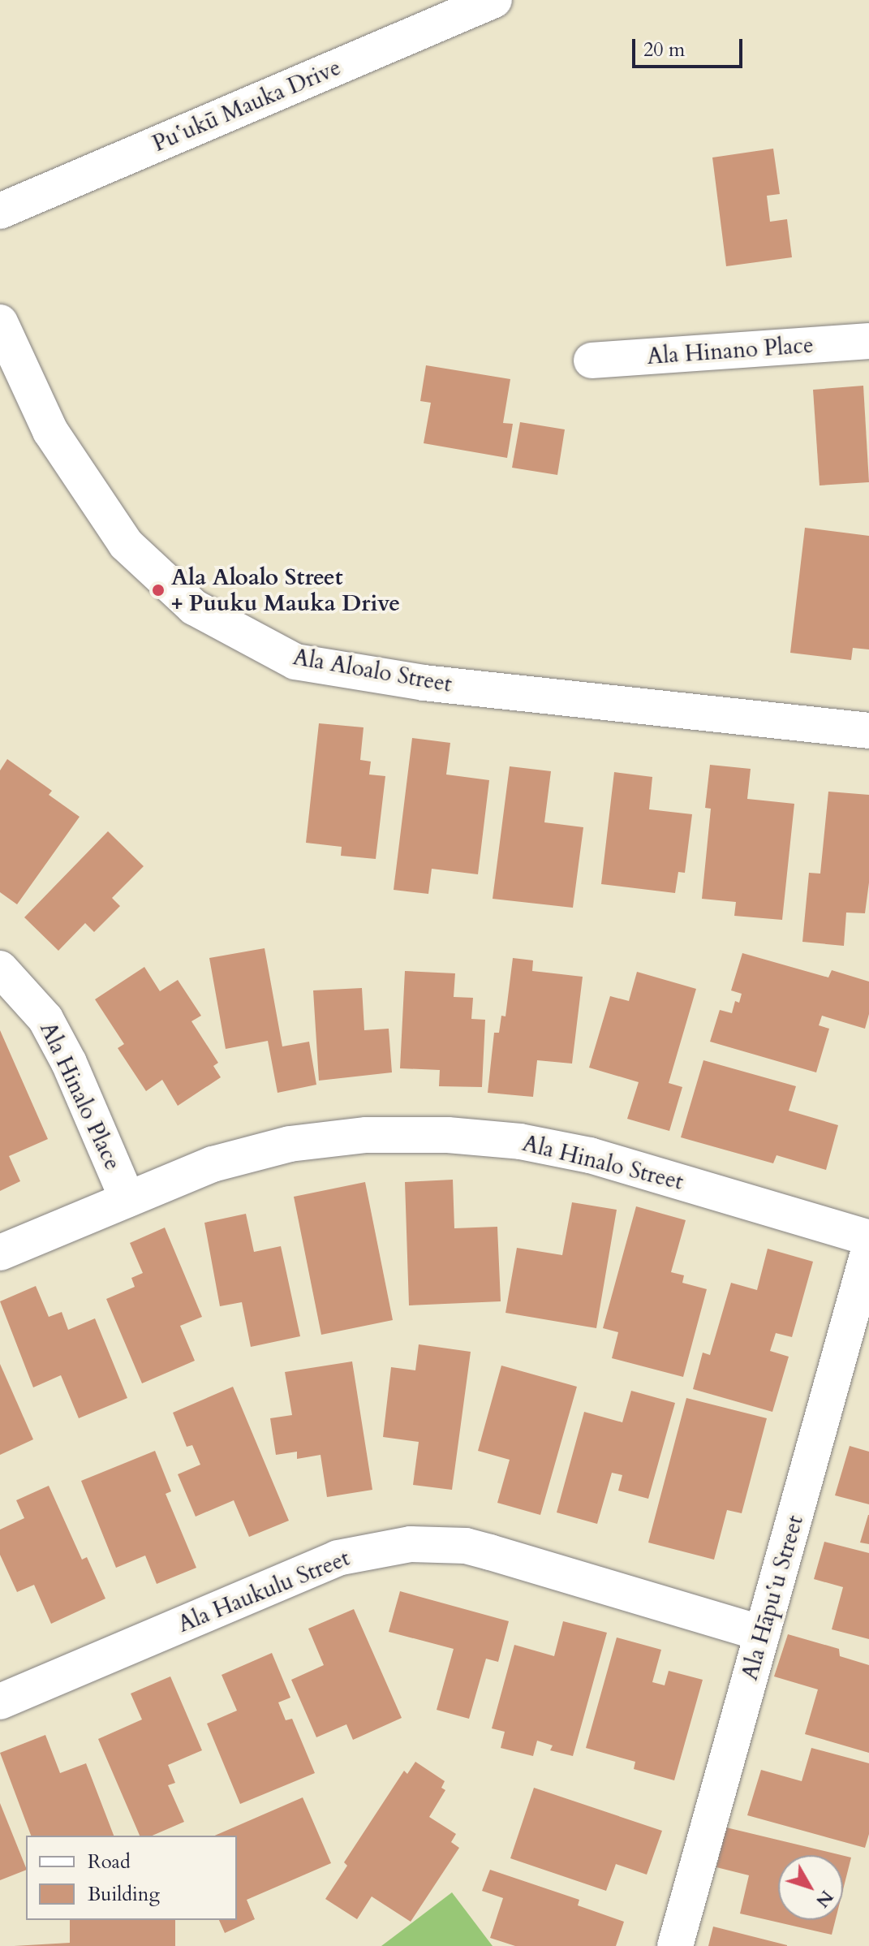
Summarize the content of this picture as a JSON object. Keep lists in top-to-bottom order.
{
  "streets": {
    "street": [
      "Puʻukū Mauka Drive",
      "Ala Hinano Place",
      "Ala Aloalo Street",
      "Ala Hinalo Place",
      "Ala Hinalo Street",
      "Ala Haukulu Street",
      "Ala Hāpuʻu Street"
    ]
  },
  "crossings": [
    ["Ala Hinalo Place", "Ala Hinalo Street"],
    ["Ala Haukulu Street", "Ala Hāpuʻu Street"]
  ],
  "places": ["Ala Aloalo Street + Puuku Mauka Drive"],
  "legend": ["Road", "Building"],
  "scale_bar": "20 m",
  "north": "bottom right"
}
